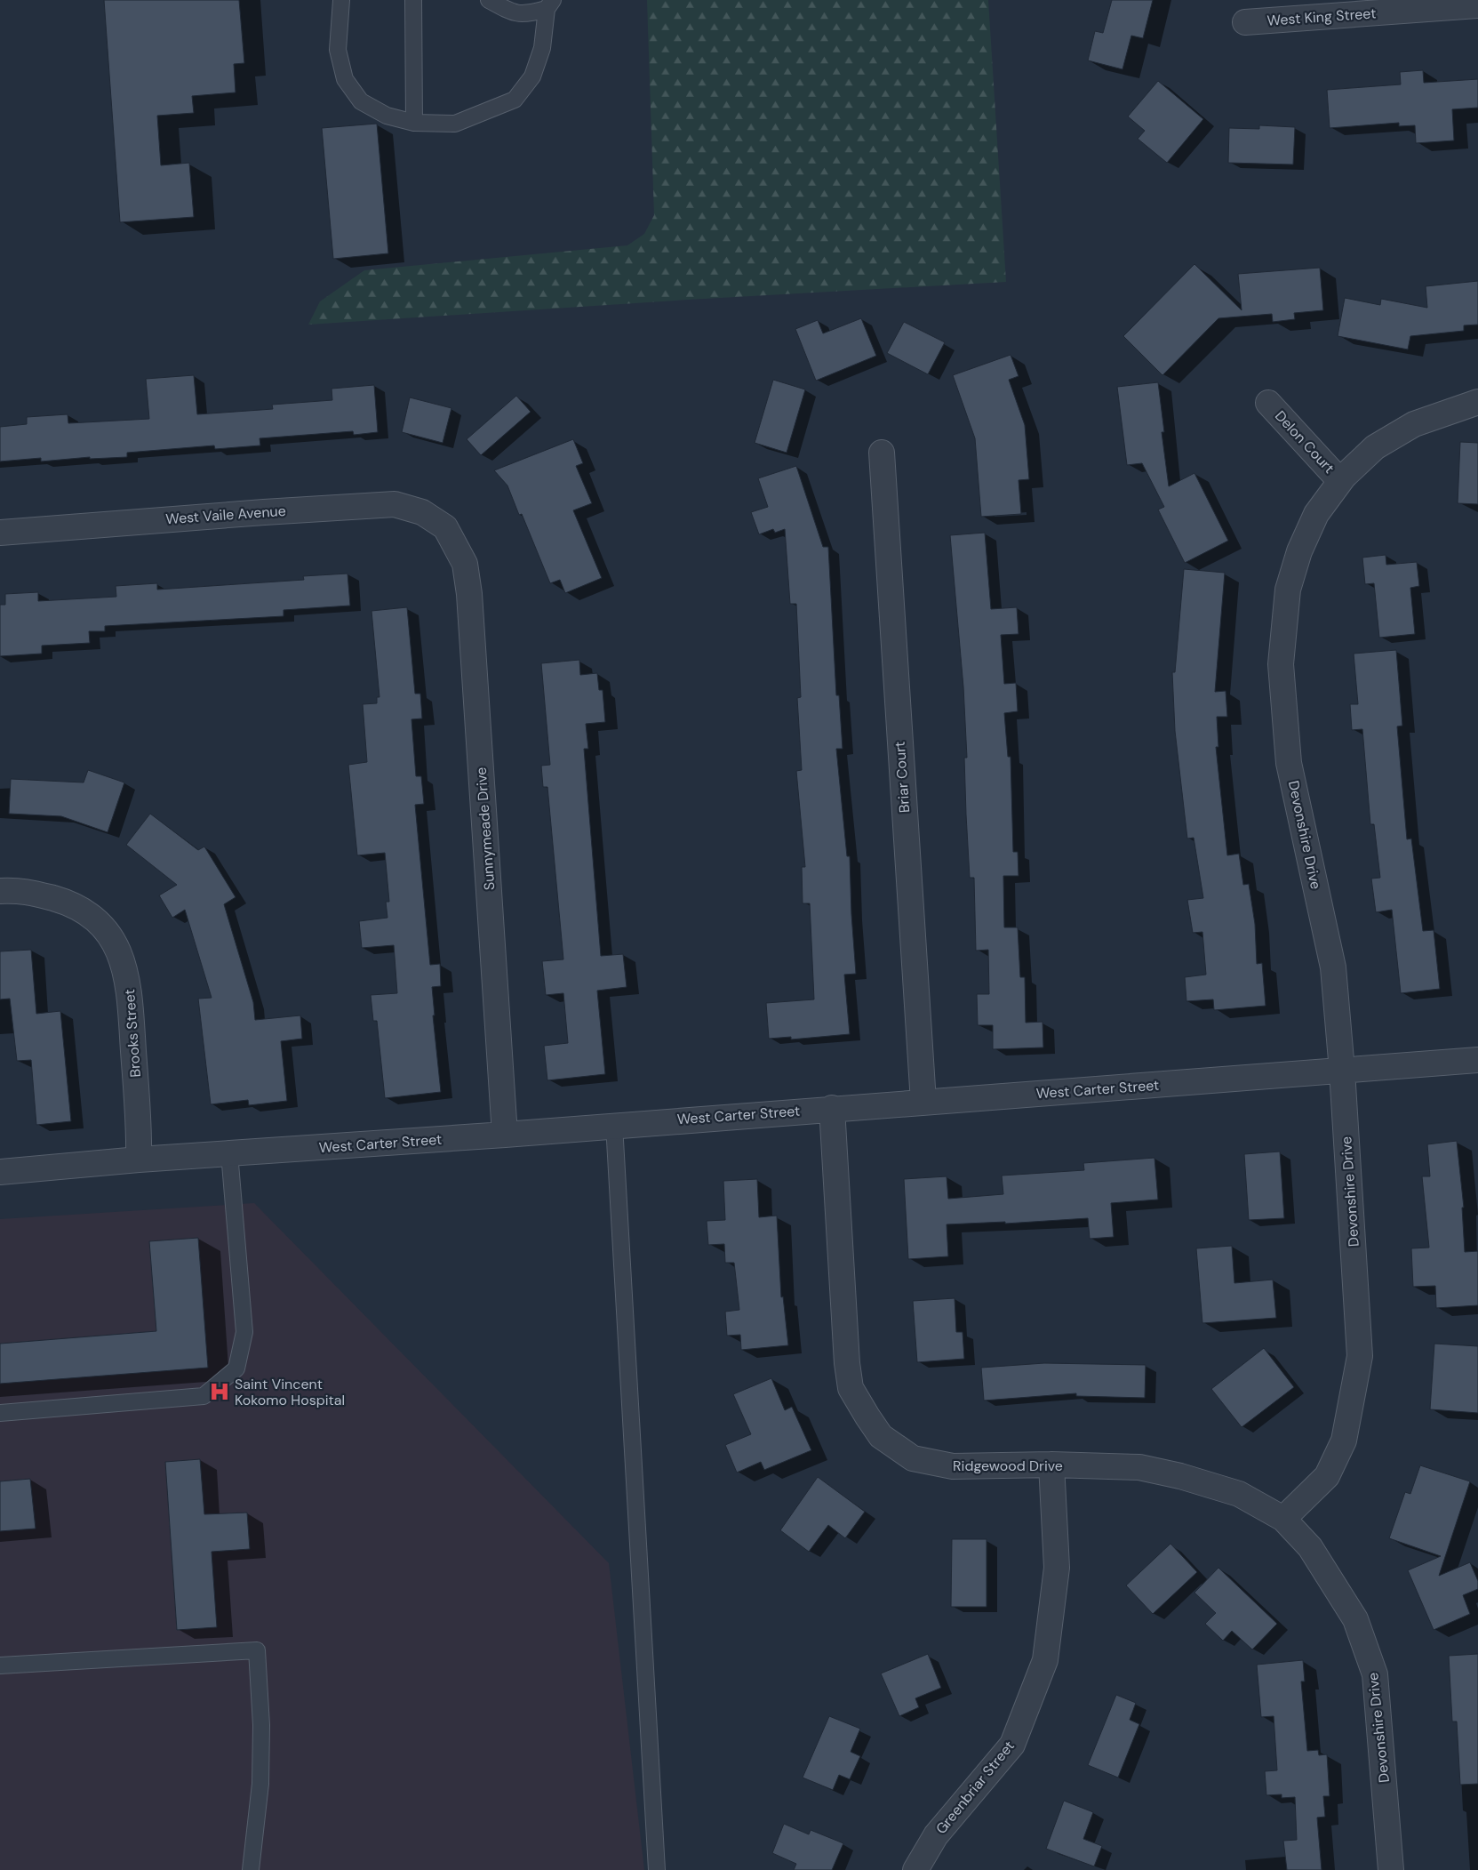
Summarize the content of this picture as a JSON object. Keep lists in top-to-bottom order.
{
  "streets": {
    "street": [
      "West King Street",
      "Delon Court",
      "West Vaile Avenue",
      "Briar Court",
      "Sunnymeade Drive",
      "Devonshire Drive",
      "Brooks Street",
      "West Carter Street",
      "Ridgewood Drive",
      "Greenbriar Street"
    ]
  },
  "crossings": [
    ["Delon Court", "Devonshire Drive"],
    ["West Vaile Avenue", "Sunnymeade Drive"],
    ["Briar Court", "West Carter Street"],
    ["Sunnymeade Drive", "West Carter Street"],
    ["Devonshire Drive", "West Carter Street"],
    ["Devonshire Drive", "Ridgewood Drive"],
    ["Brooks Street", "West Carter Street"],
    ["West Carter Street", "Ridgewood Drive"],
    ["Ridgewood Drive", "Greenbriar Street"]
  ],
  "places": {
    "hospital": ["Saint Vincent Kokomo Hospital"]
  }
}
